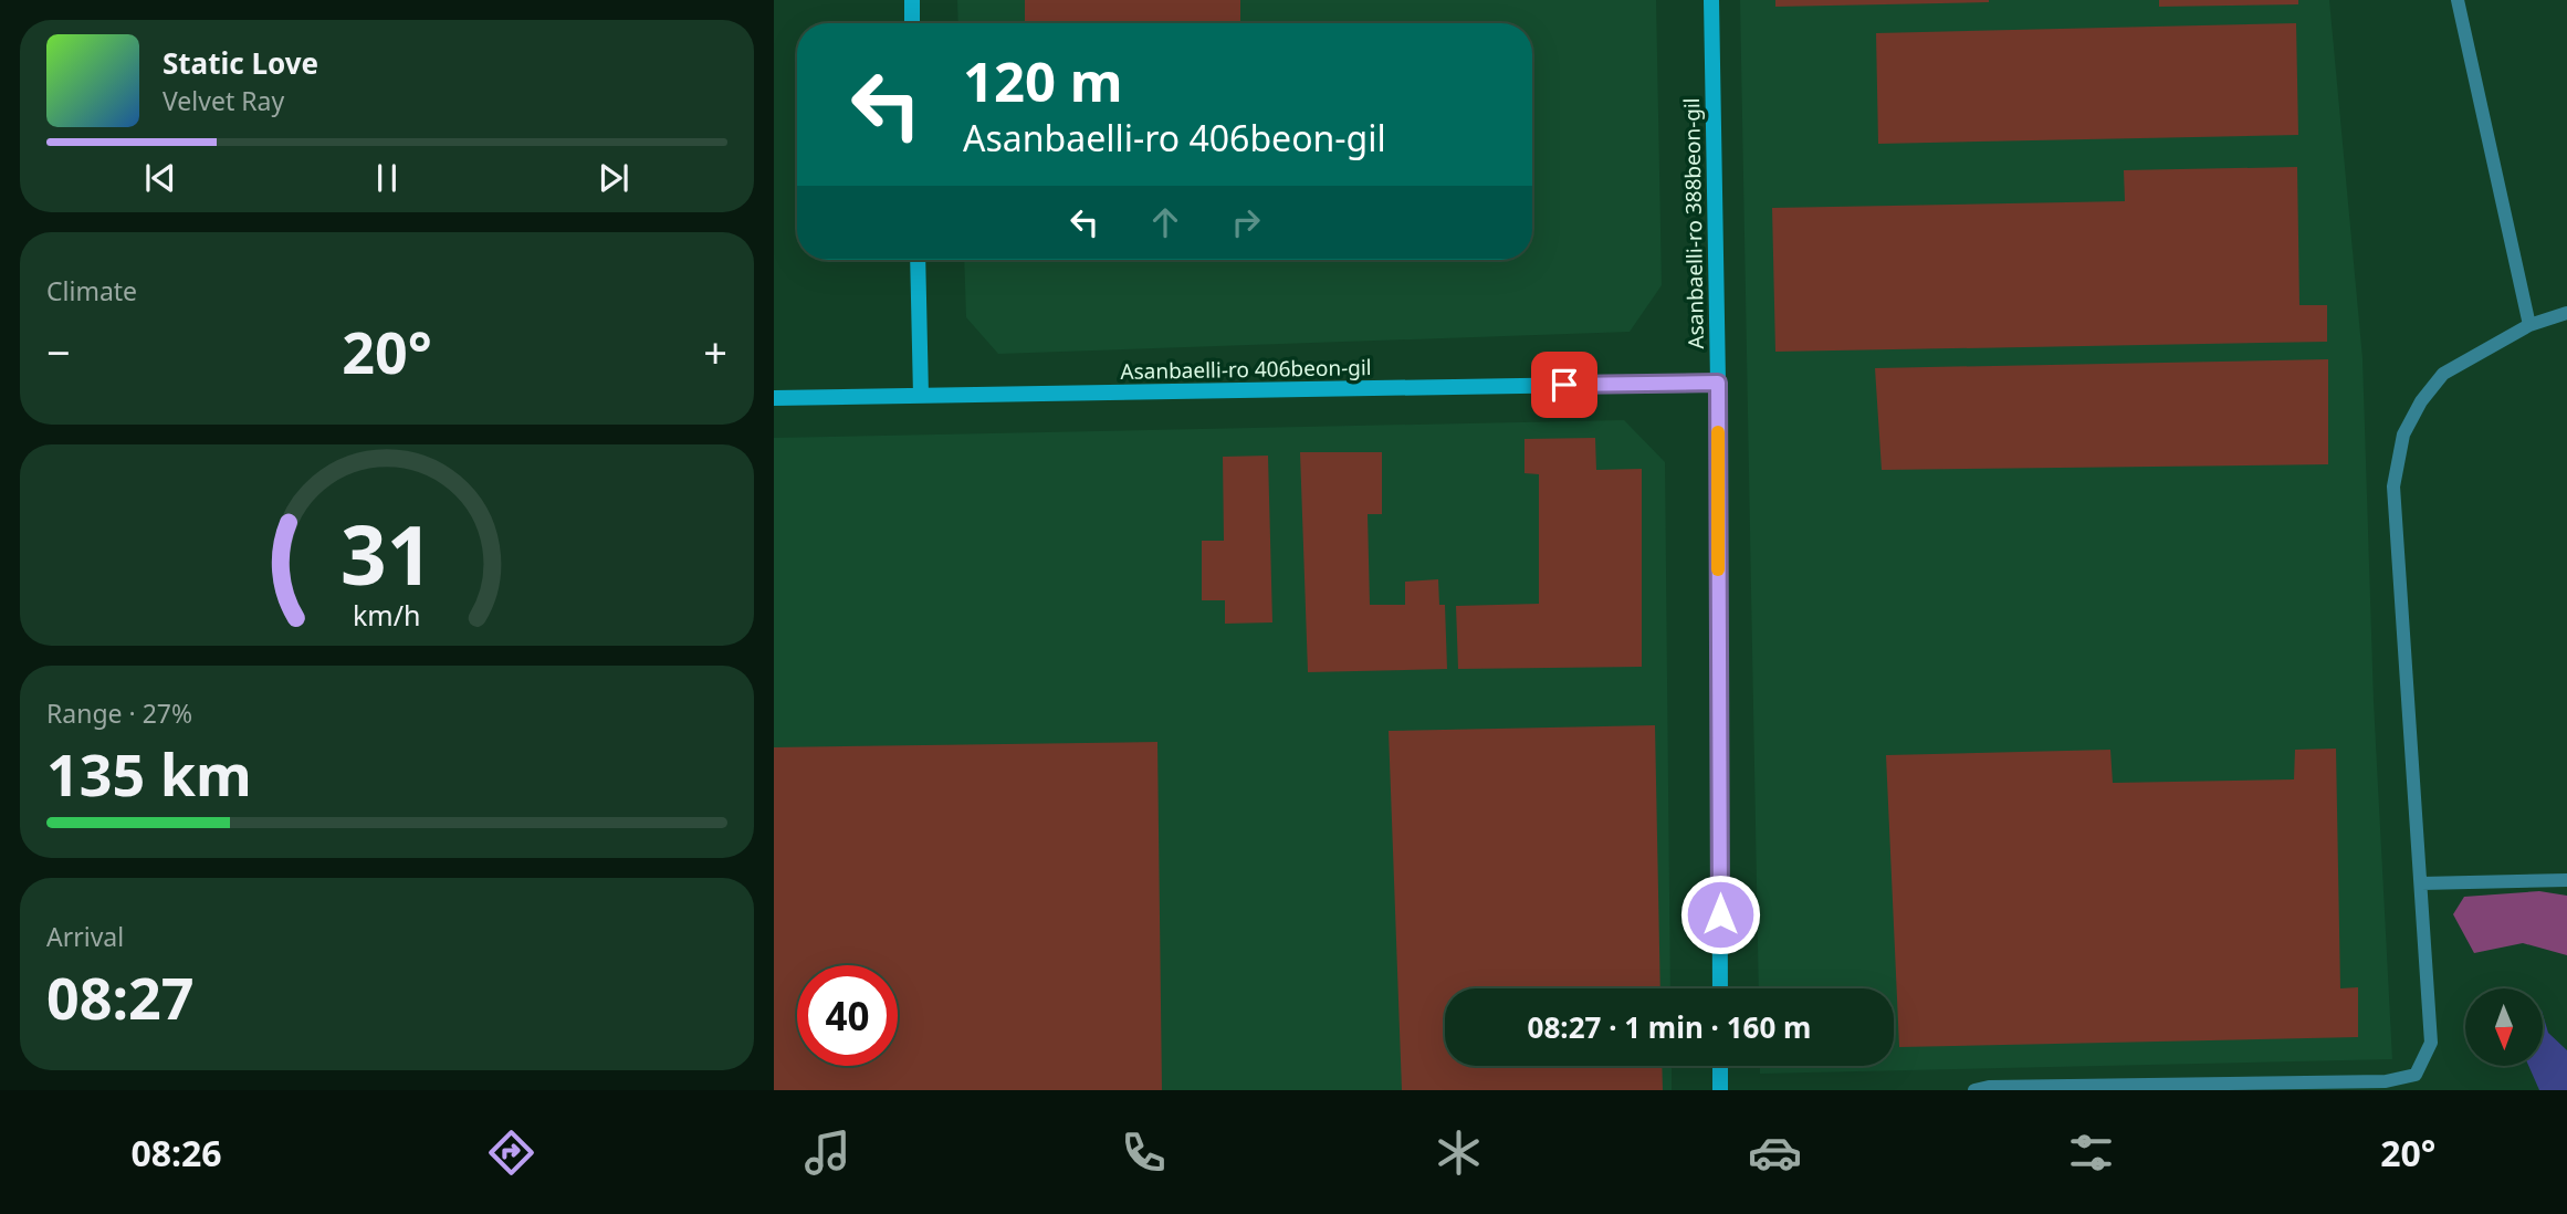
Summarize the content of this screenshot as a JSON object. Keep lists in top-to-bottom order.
{
  "streets": {
    "street": ["Asanbaelli-ro 388beon-gil", "Asanbaelli-ro 406beon-gil"]
  },
  "crossings": [
    ["Asanbaelli-ro 388beon-gil", "Asanbaelli-ro 406beon-gil"]
  ],
  "north": "bottom",
  "page": {
    "turn": ["120 m", "Asanbaelli-ro 406beon-gil"],
    "song": ["Static Love", "Velvet Ray"],
    "tile": [
      "Climate",
      ["Range · 27%", "135 km"],
      ["Arrival", "08:27"]
    ],
    "heat": ["−", "20°", "+"],
    "limit": "40",
    "trip": "08:27 · 1 min · 160 m",
    "tabs": ["08:26", "20°"],
    "gauge": ["31", "km/h"]
  }
}
